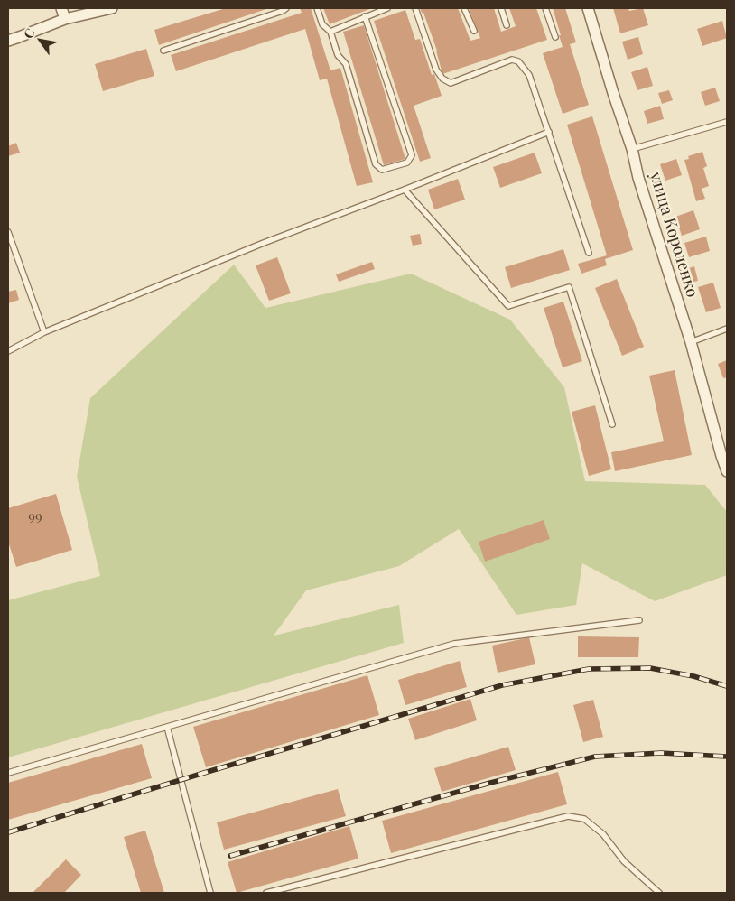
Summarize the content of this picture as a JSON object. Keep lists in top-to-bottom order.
{
  "streets": {
    "street": ["улица Короленко"]
  },
  "house_numbers": ["99"],
  "north": "top left"
}
